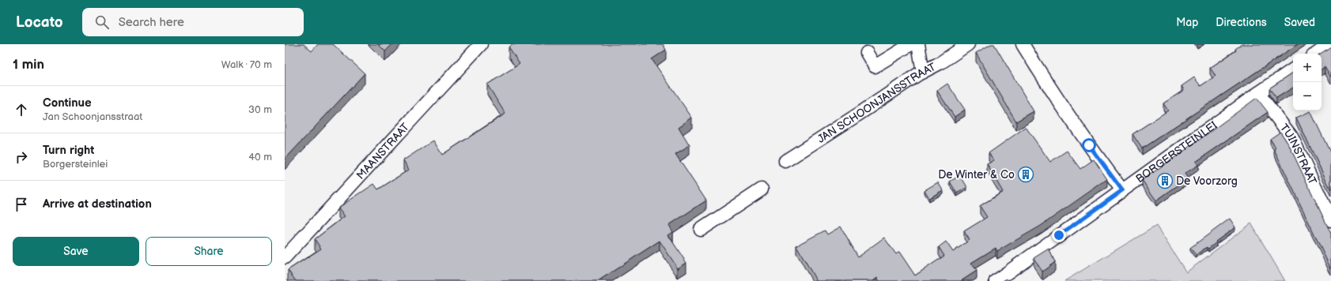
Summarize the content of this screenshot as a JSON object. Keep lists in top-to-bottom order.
{
  "streets": {
    "street": [
      "JAN SCHOONJANSSTRAAT",
      "MAANSTRAAT",
      "BORGERSTEINLEI",
      "TUINSTRAAT"
    ]
  },
  "crossings": [
    ["BORGERSTEINLEI", "TUINSTRAAT"]
  ],
  "places": {
    "building": ["De Winter & Co", "De Voorzorg"]
  },
  "page": {
    "header": "Locato",
    "search": "Search here",
    "nav": ["Map", "Directions", "Saved"],
    "heading": ["1 min", "Walk · 70 m"],
    "map_buttons": ["+", "−"],
    "list": [
      ["Continue", "Jan Schoonjansstraat", "30 m"],
      ["Turn right", "Borgersteinlei", "40 m"],
      "Arrive at destination"
    ],
    "buttons": ["Save", "Share"]
  }
}
